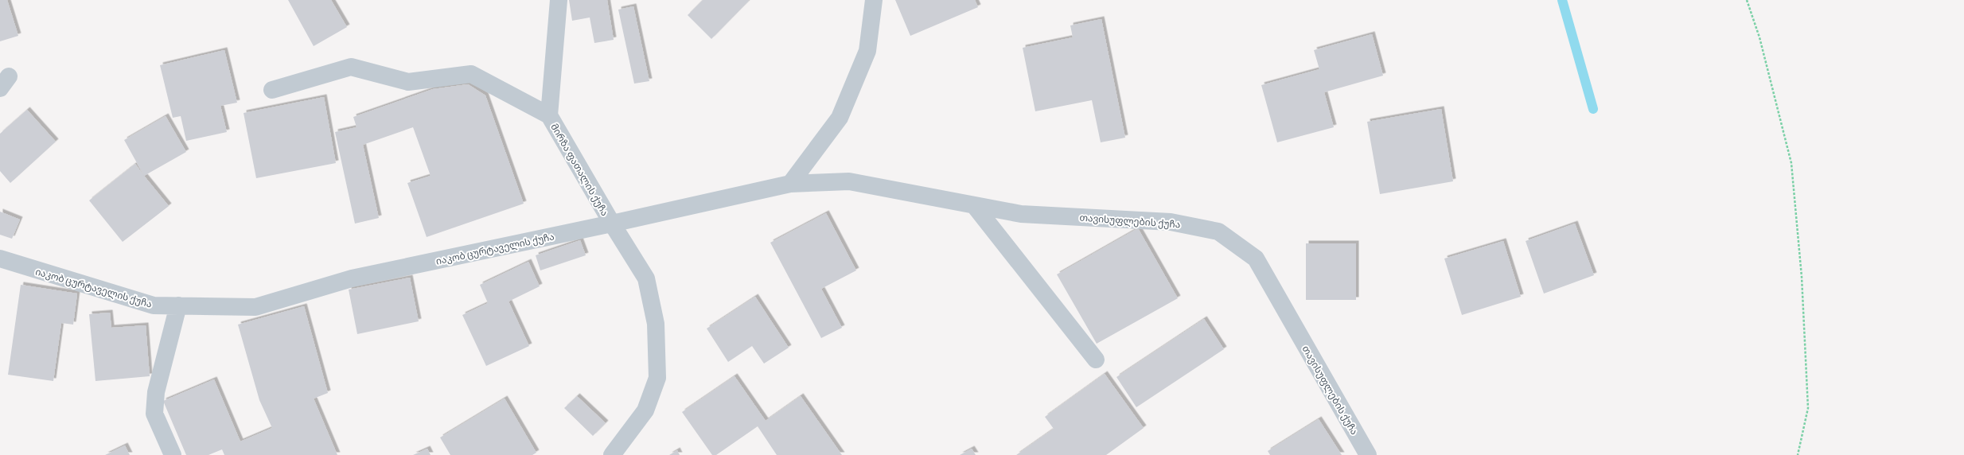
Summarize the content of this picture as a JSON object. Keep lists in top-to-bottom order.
{
  "streets": {
    "street": ["მირზა ფათალის ქუჩა", "თავისუფლების ქუჩა", "იაკობ ცურტაველის ქუჩა"]
  },
  "crossings": [
    ["მირზა ფათალის ქუჩა", "იაკობ ცურტაველის ქუჩა"],
    ["თავისუფლების ქუჩა", "იაკობ ცურტაველის ქუჩა"]
  ]
}
